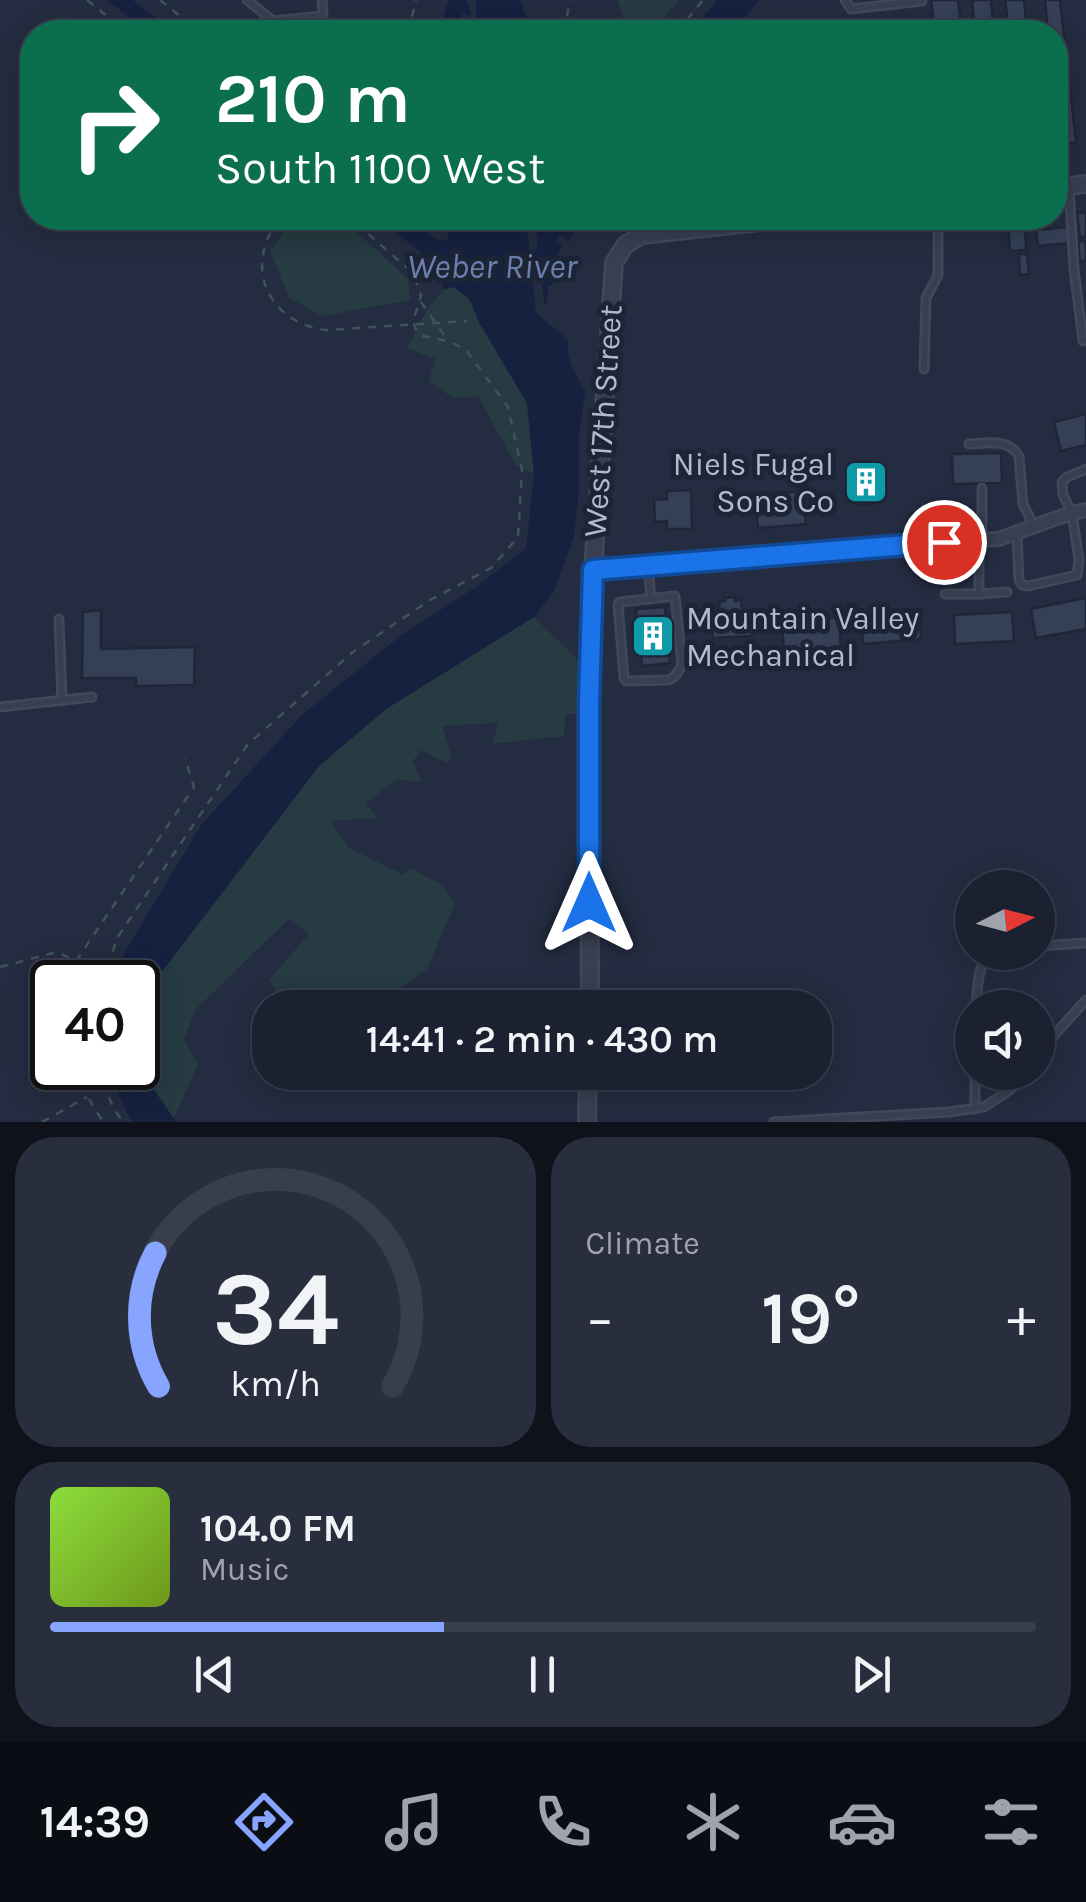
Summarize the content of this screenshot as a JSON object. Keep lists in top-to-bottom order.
{
  "streets": {
    "street": ["West 17th Street"]
  },
  "water": ["Weber River"],
  "places": {
    "building": ["Niels Fugal Sons Co", "Mountain Valley Mechanical"]
  },
  "north": "right",
  "page": {
    "turn": ["210 m", "South 1100 West"],
    "limit": "40",
    "trip": "14:41 · 2 min · 430 m",
    "tile": "Climate",
    "heat": ["−", "19°", "+"],
    "song": ["104.0 FM", "Music"],
    "tabs": "14:39",
    "gauge": ["34", "km/h"]
  }
}
